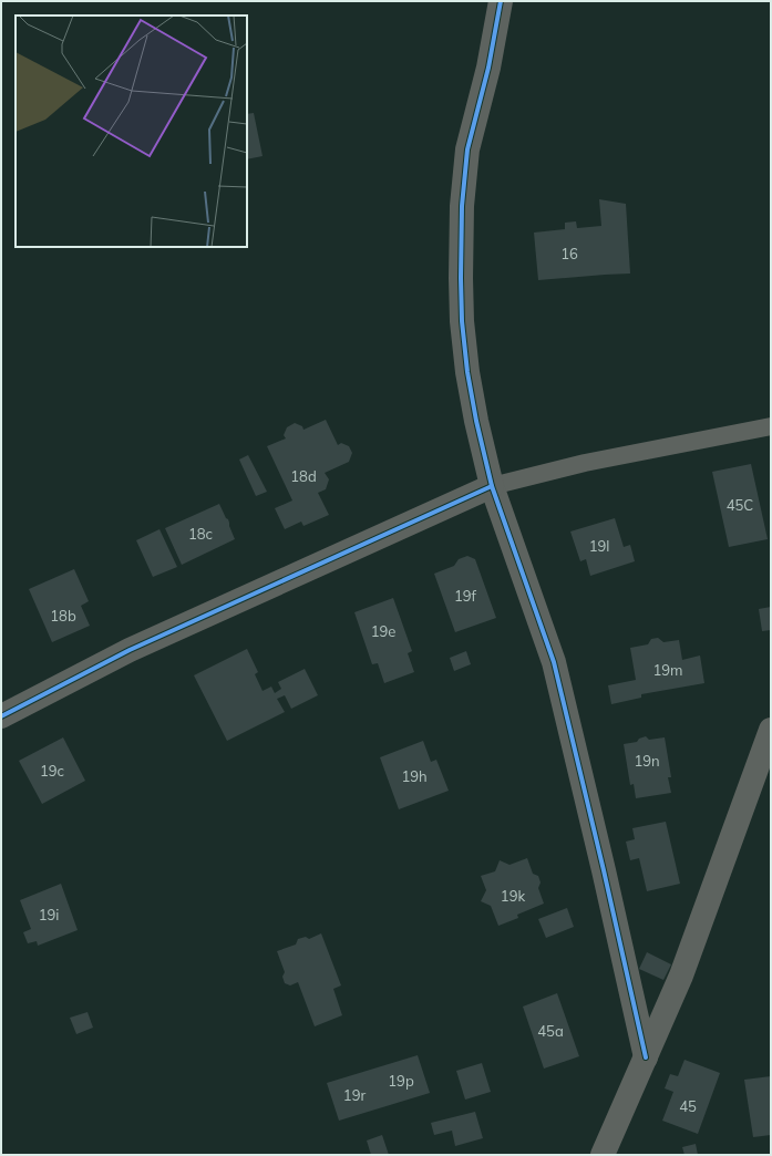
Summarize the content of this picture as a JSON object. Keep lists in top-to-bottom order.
{
  "house_numbers": [
    "16",
    "18d",
    "45C",
    "18c",
    "19l",
    "19f",
    "18b",
    "19e",
    "19m",
    "19n",
    "19c",
    "19h",
    "19k",
    "19i",
    "45a",
    "19p",
    "19r",
    "45"
  ]
}
